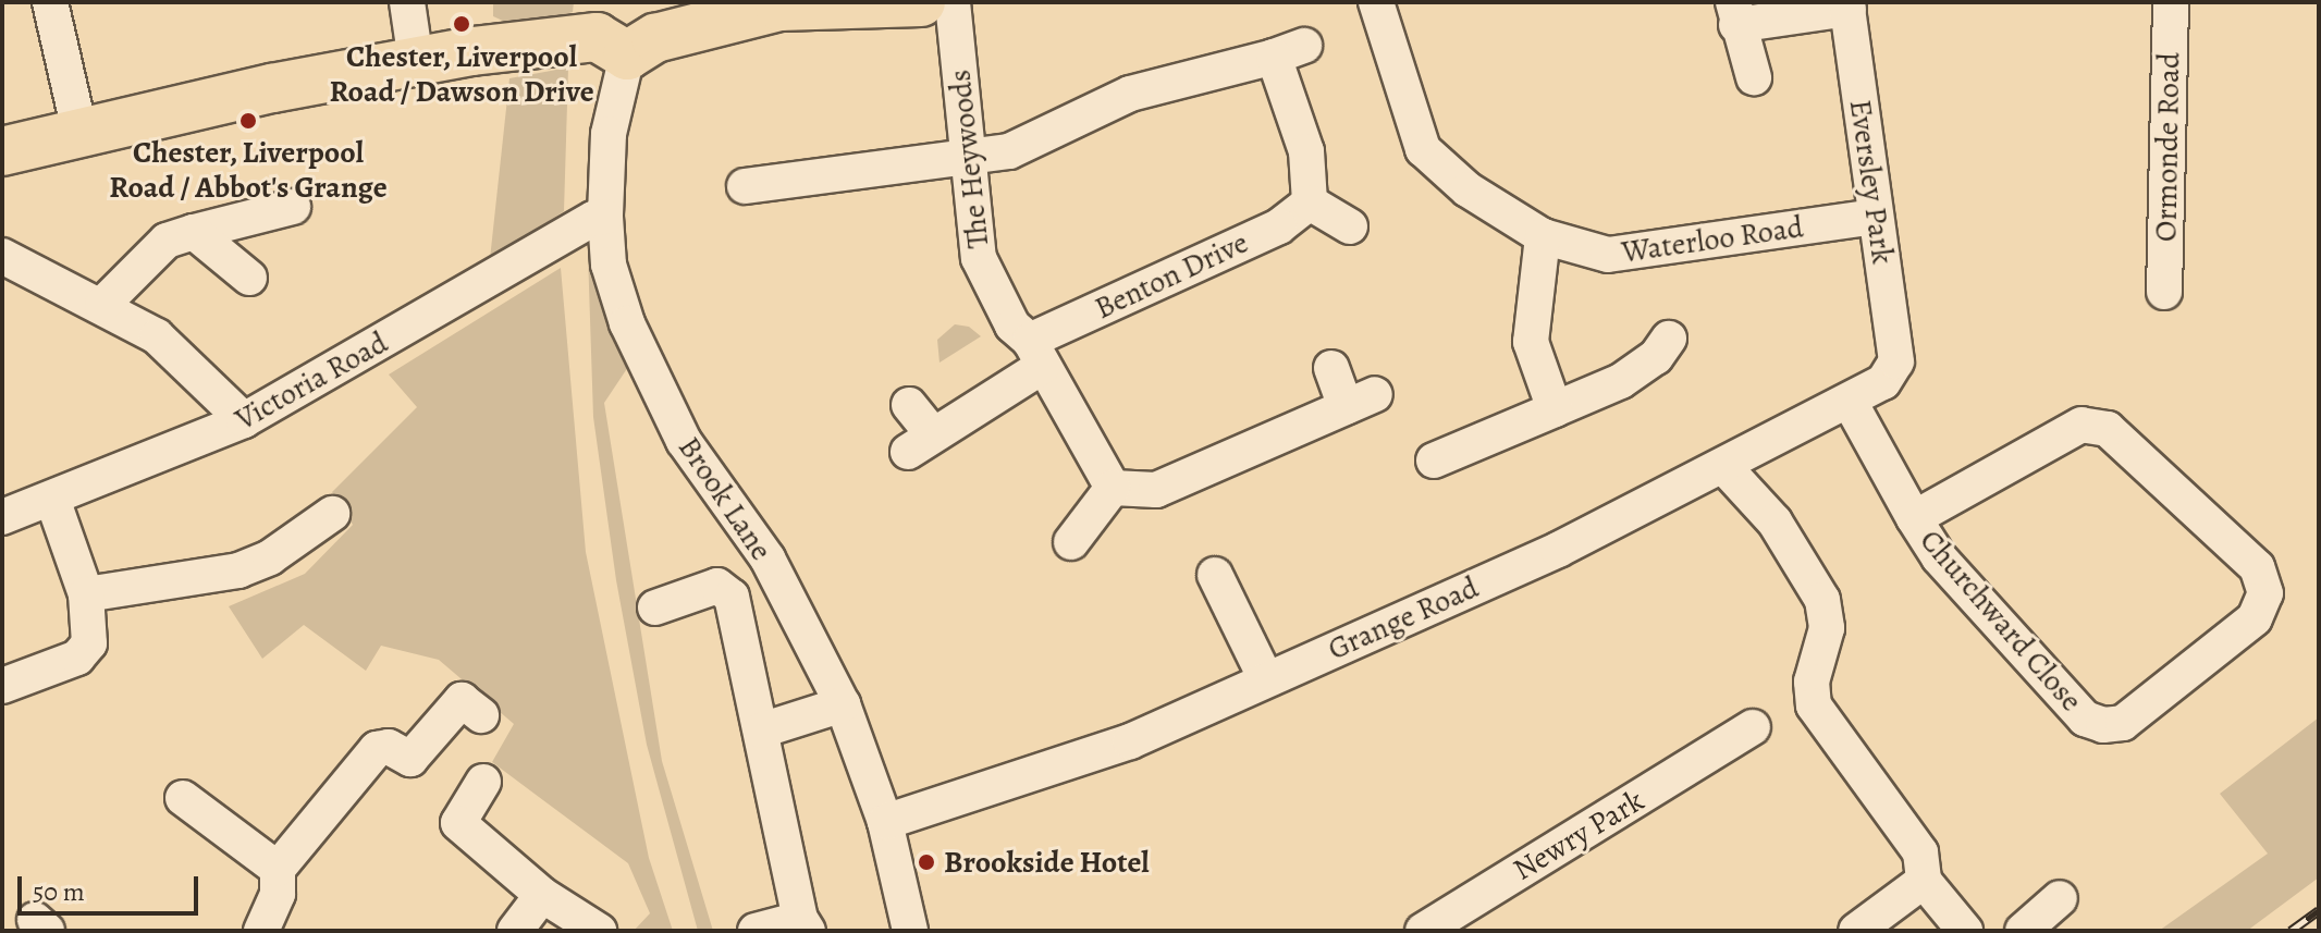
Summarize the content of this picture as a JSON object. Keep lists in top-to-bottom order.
{
  "streets": {
    "street": [
      "Ormonde Road",
      "The Heywoods",
      "Eversley Park",
      "Waterloo Road",
      "Benton Drive",
      "Victoria Road",
      "Brook Lane",
      "Grange Road",
      "Churchward Close",
      "Newry Park"
    ]
  },
  "crossings": [
    ["The Heywoods", "Benton Drive"],
    ["Eversley Park", "Waterloo Road"],
    ["Eversley Park", "Grange Road"],
    ["Victoria Road", "Brook Lane"],
    ["Brook Lane", "Grange Road"],
    ["Grange Road", "Churchward Close"]
  ],
  "places": ["Chester, Liverpool Road / Dawson Drive", "Chester, Liverpool Road / Abbot's Grange", "Brookside Hotel"],
  "scale_bar": "50 m"
}
